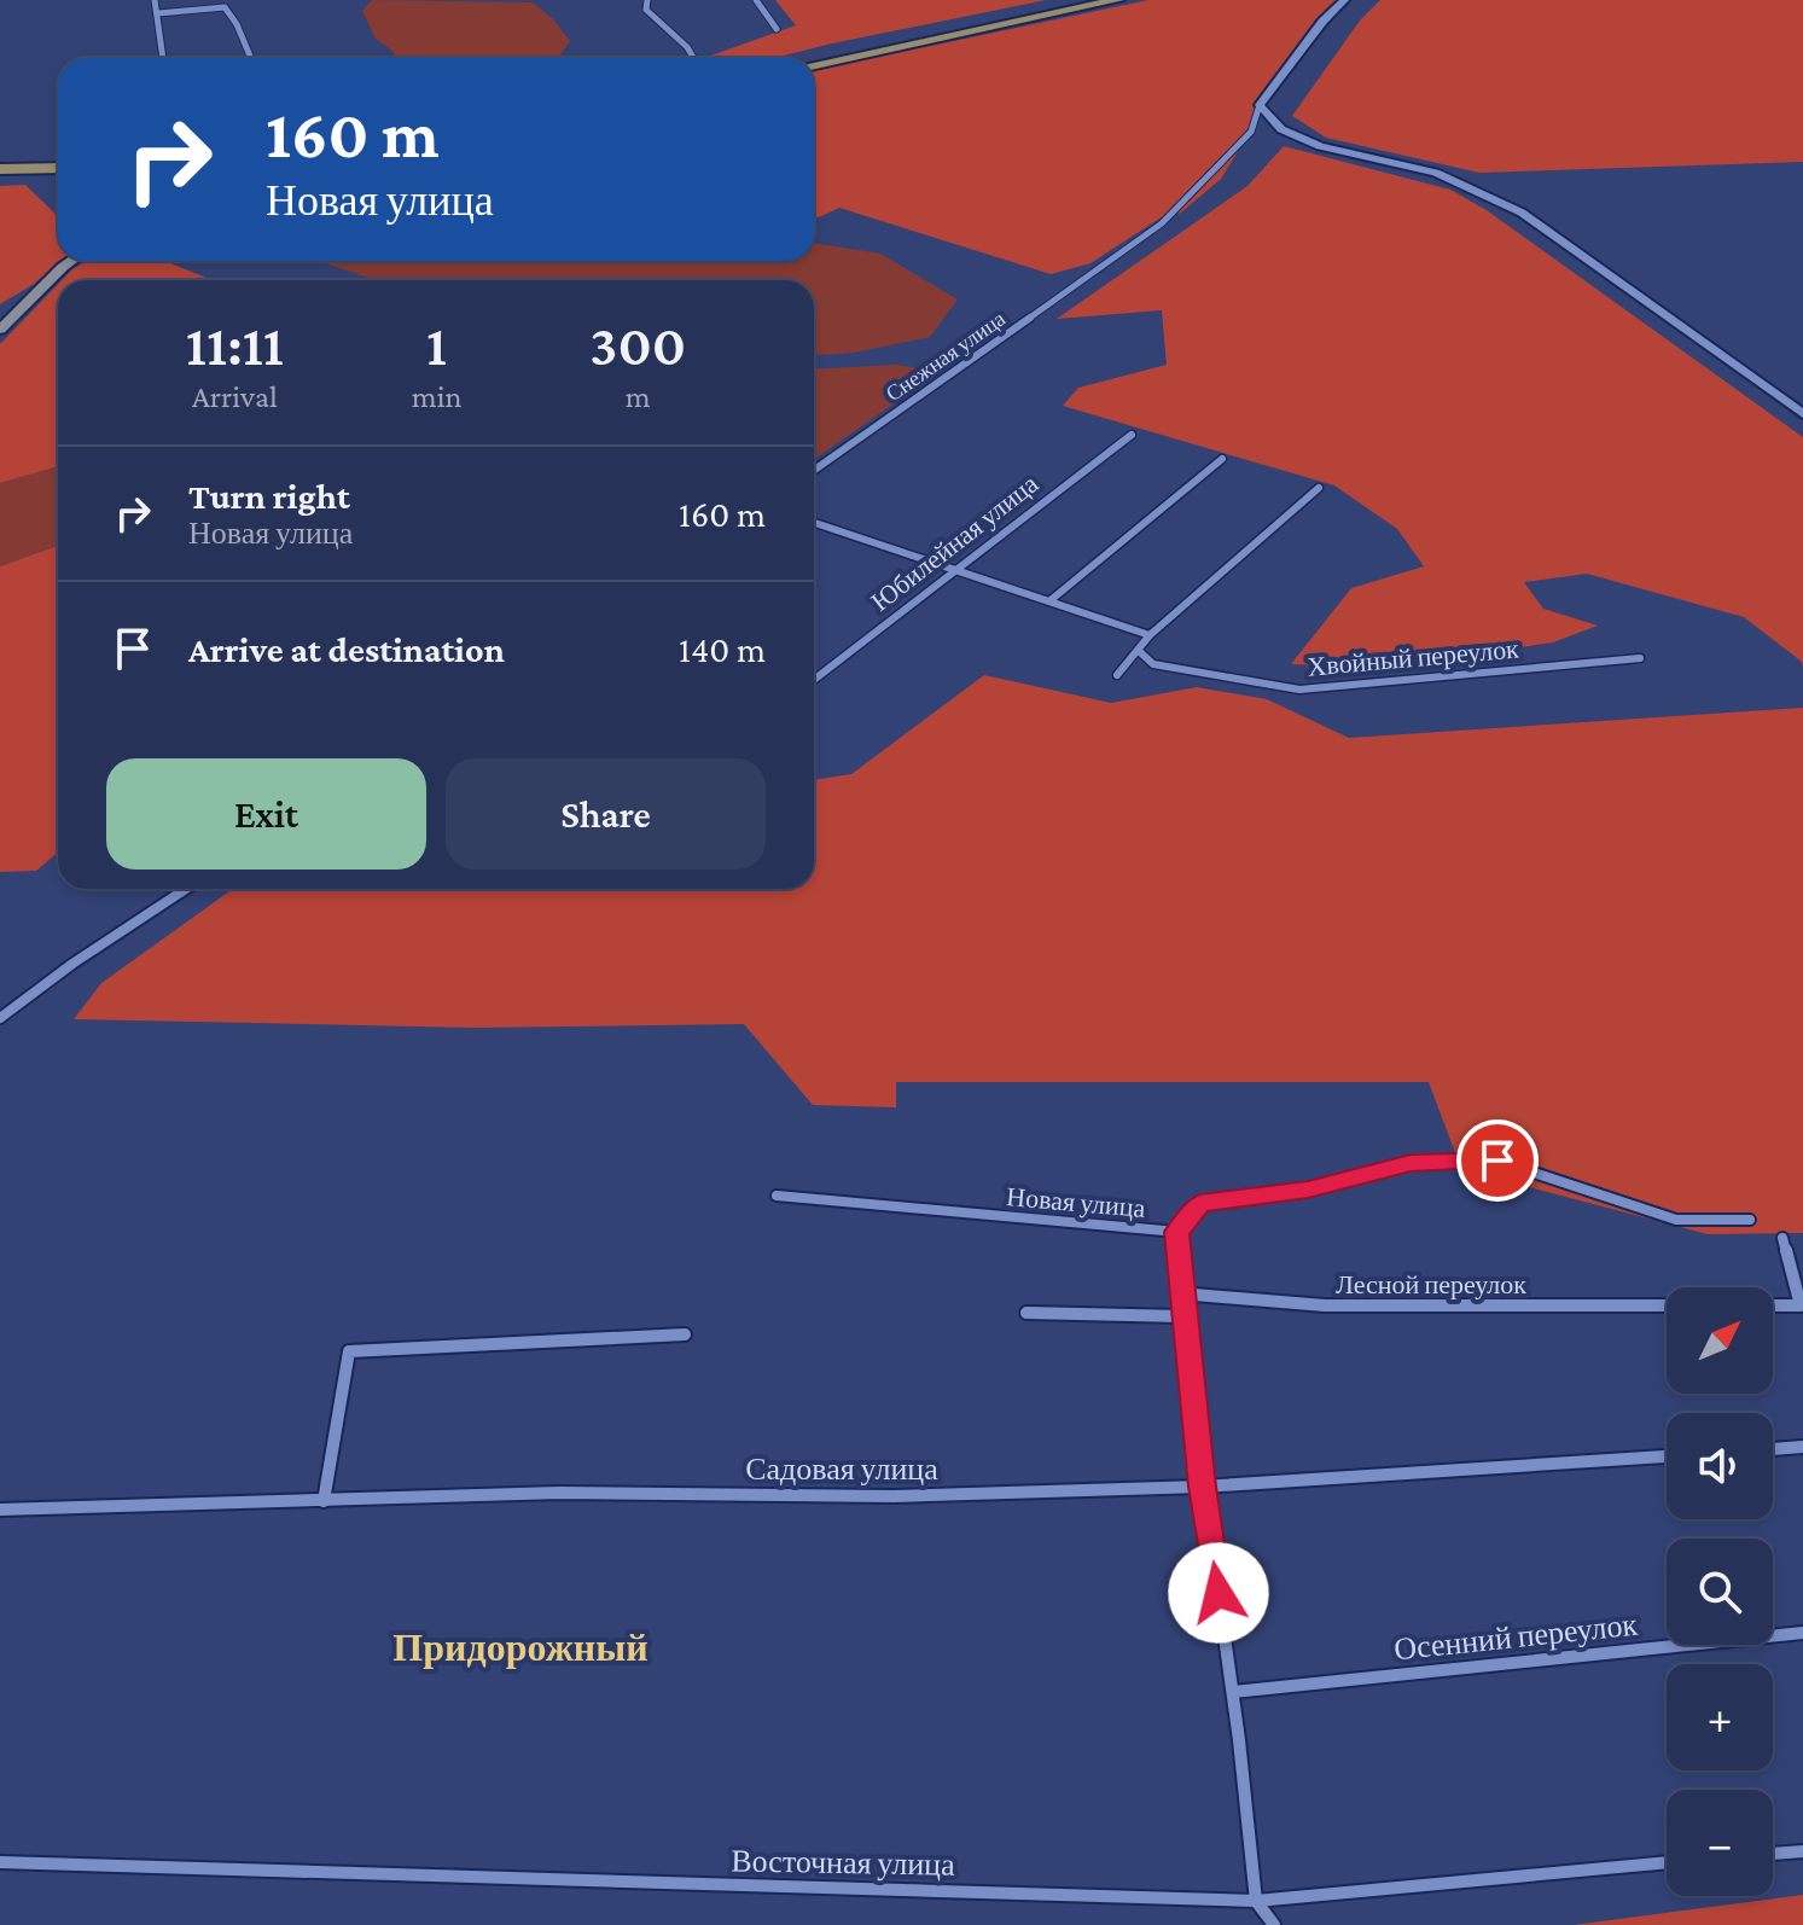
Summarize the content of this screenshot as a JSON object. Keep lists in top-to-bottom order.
{
  "streets": {
    "street": [
      "Снежная улица",
      "Юбилейная улица",
      "Хвойный переулок",
      "Новая улица",
      "Лесной переулок",
      "Садовая улица",
      "Осенний переулок",
      "Восточная улица"
    ]
  },
  "districts": ["Придорожный"],
  "north": "top right",
  "page": {
    "turn": ["160 m", "Новая улица"],
    "eta": [
      "11:11",
      "Arrival",
      "1",
      "min",
      "300",
      "m"
    ],
    "list": [
      {
        "name": "Turn right",
        "note": "Новая улица",
        "value": "160 m"
      },
      {
        "name": "Arrive at destination",
        "value": "140 m"
      }
    ],
    "buttons": ["Exit", "Share"],
    "map_buttons": ["+", "−"]
  }
}
